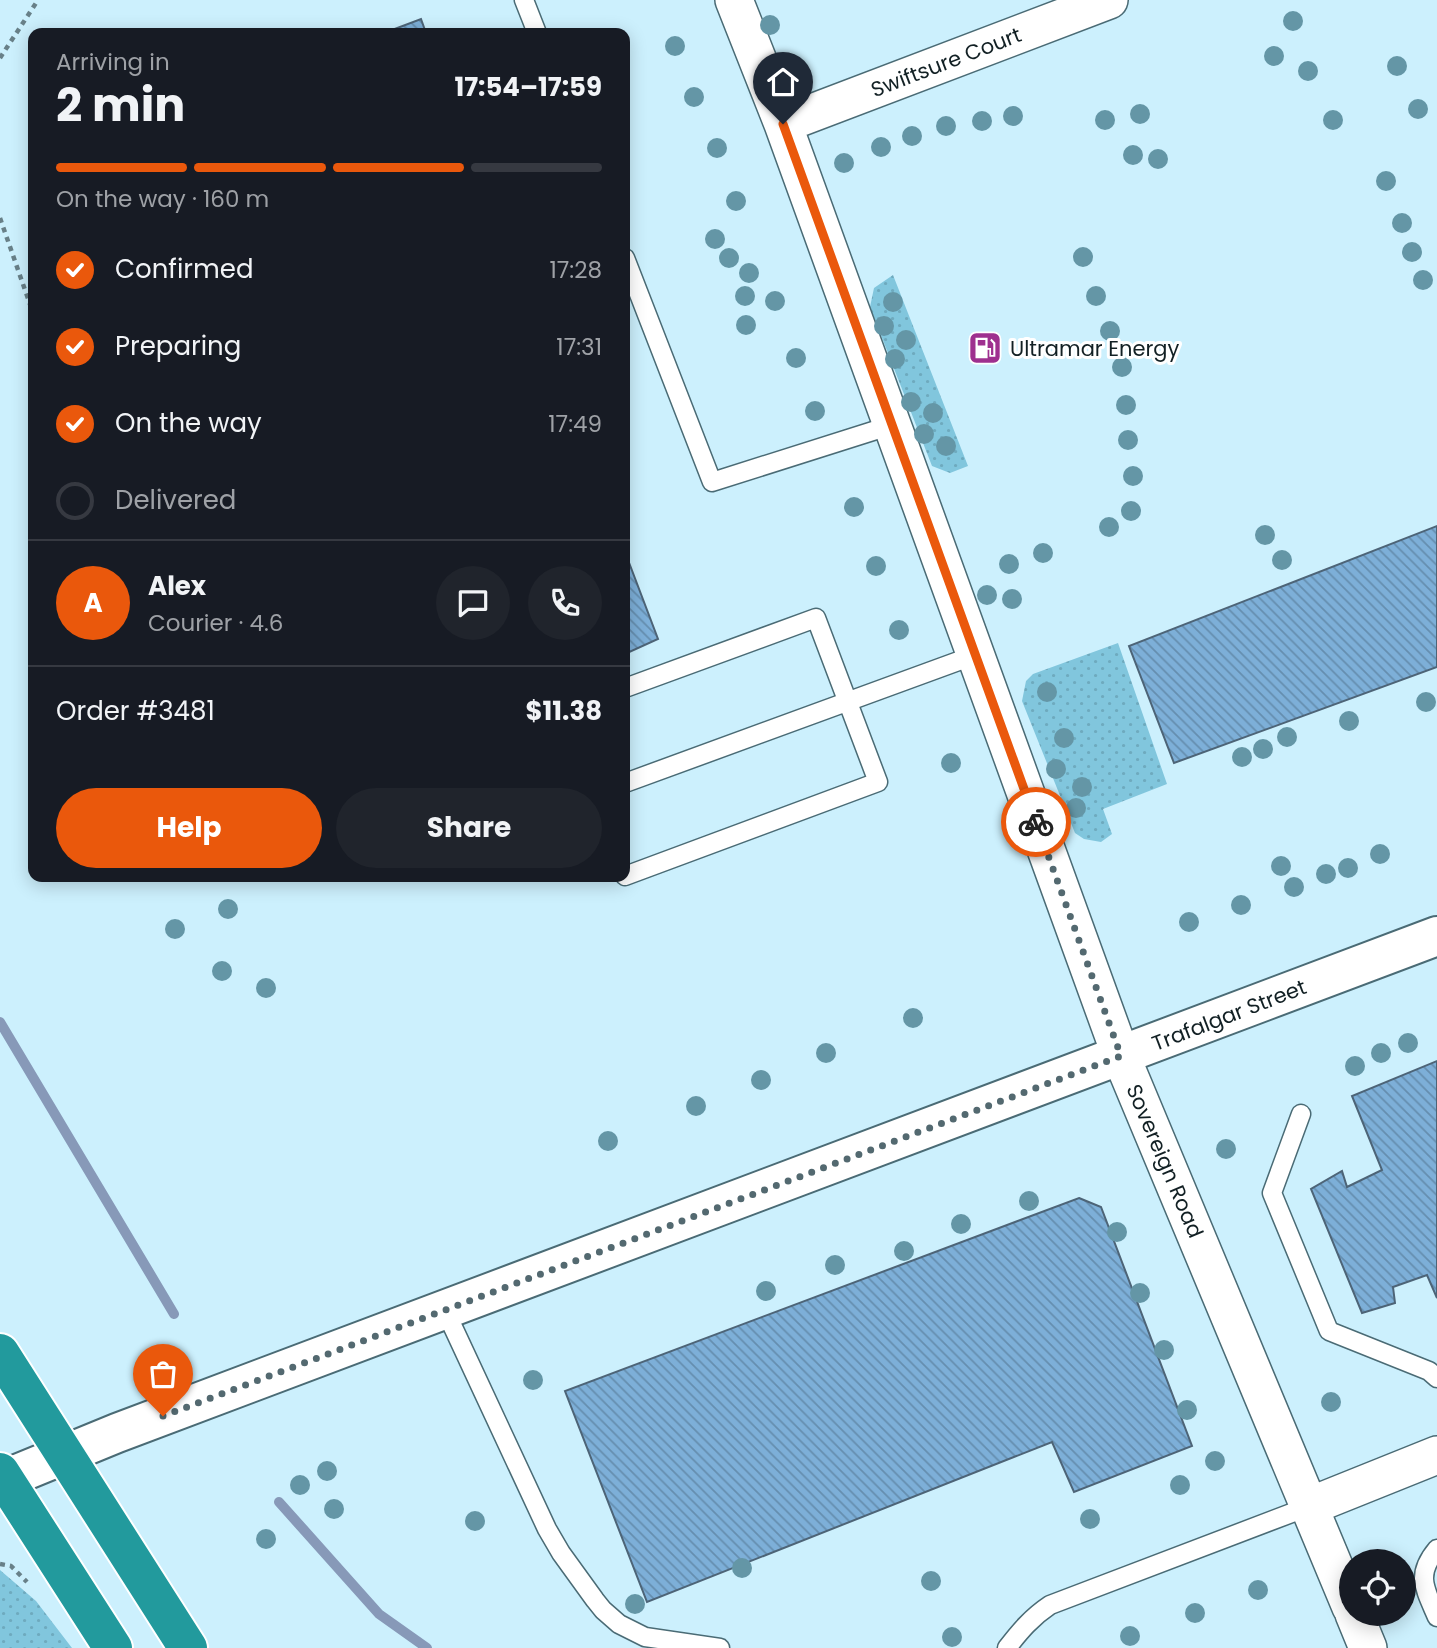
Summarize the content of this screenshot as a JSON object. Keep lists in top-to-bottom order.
{
  "streets": {
    "main road": ["Trafalgar Street"],
    "street": ["Swiftsure Court", "Sovereign Road"]
  },
  "crossings": [
    ["Swiftsure Court", "Sovereign Road"],
    ["Trafalgar Street", "Sovereign Road"]
  ],
  "places": {
    "fuel station": ["Ultramar Energy"]
  },
  "page": {
    "heading": ["2 min", "Arriving in", "17:54–17:59"],
    "panel": [
      "Alex",
      "Courier · 4.6",
      "Order #3481",
      "$11.38"
    ],
    "bar": "On the way · 160 m",
    "list": [
      ["Confirmed", "17:28"],
      ["Preparing", "17:31"],
      ["On the way", "17:49"],
      "Delivered"
    ],
    "round": "A",
    "buttons": ["Help", "Share"]
  }
}
